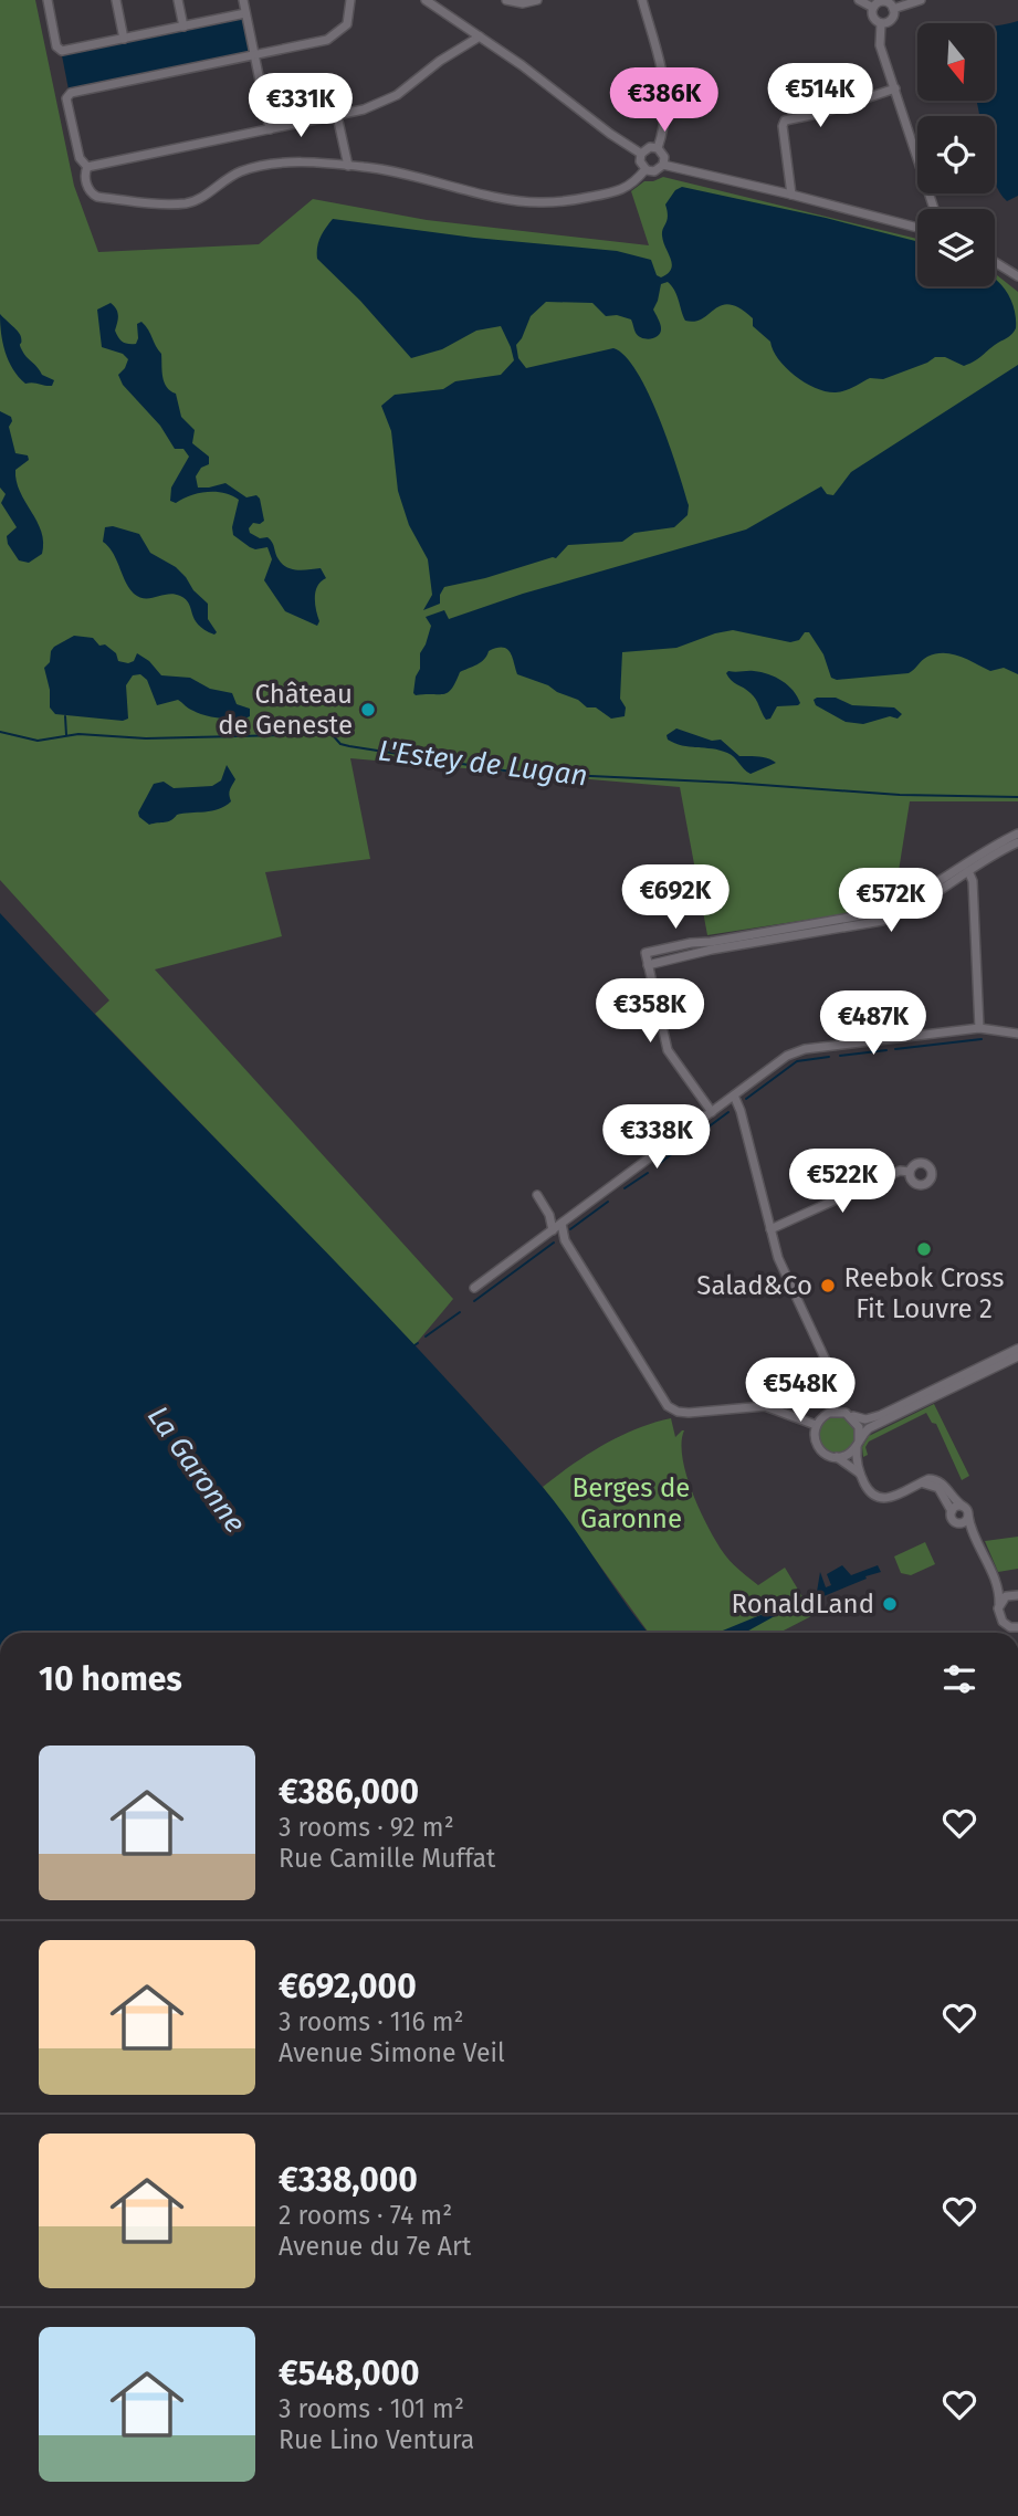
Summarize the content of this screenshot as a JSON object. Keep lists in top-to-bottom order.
{
  "water": ["L'Estey de Lugan", "La Garonne"],
  "parks": ["Berges de Garonne"],
  "places": [
    "Château de Geneste",
    "Reebok Cross Fit Louvre 2",
    "Salad&Co",
    "RonaldLand"
  ],
  "north": "bottom",
  "page": {
    "price": [
      "€514K",
      "€386K",
      "€331K",
      "€692K",
      "€572K",
      "€358K",
      "€487K",
      "€338K",
      "€522K",
      "€548K"
    ],
    "heading": "10 homes",
    "list": [
      {
        "name": "€386,000",
        "note": "3 rooms · 92 m² · Rue Camille Muffat"
      },
      {
        "name": "€692,000",
        "note": "3 rooms · 116 m² · Avenue Simone Veil"
      },
      {
        "name": "€338,000",
        "note": "2 rooms · 74 m² · Avenue du 7e Art"
      },
      {
        "name": "€548,000",
        "note": "3 rooms · 101 m² · Rue Lino Ventura"
      }
    ]
  }
}
